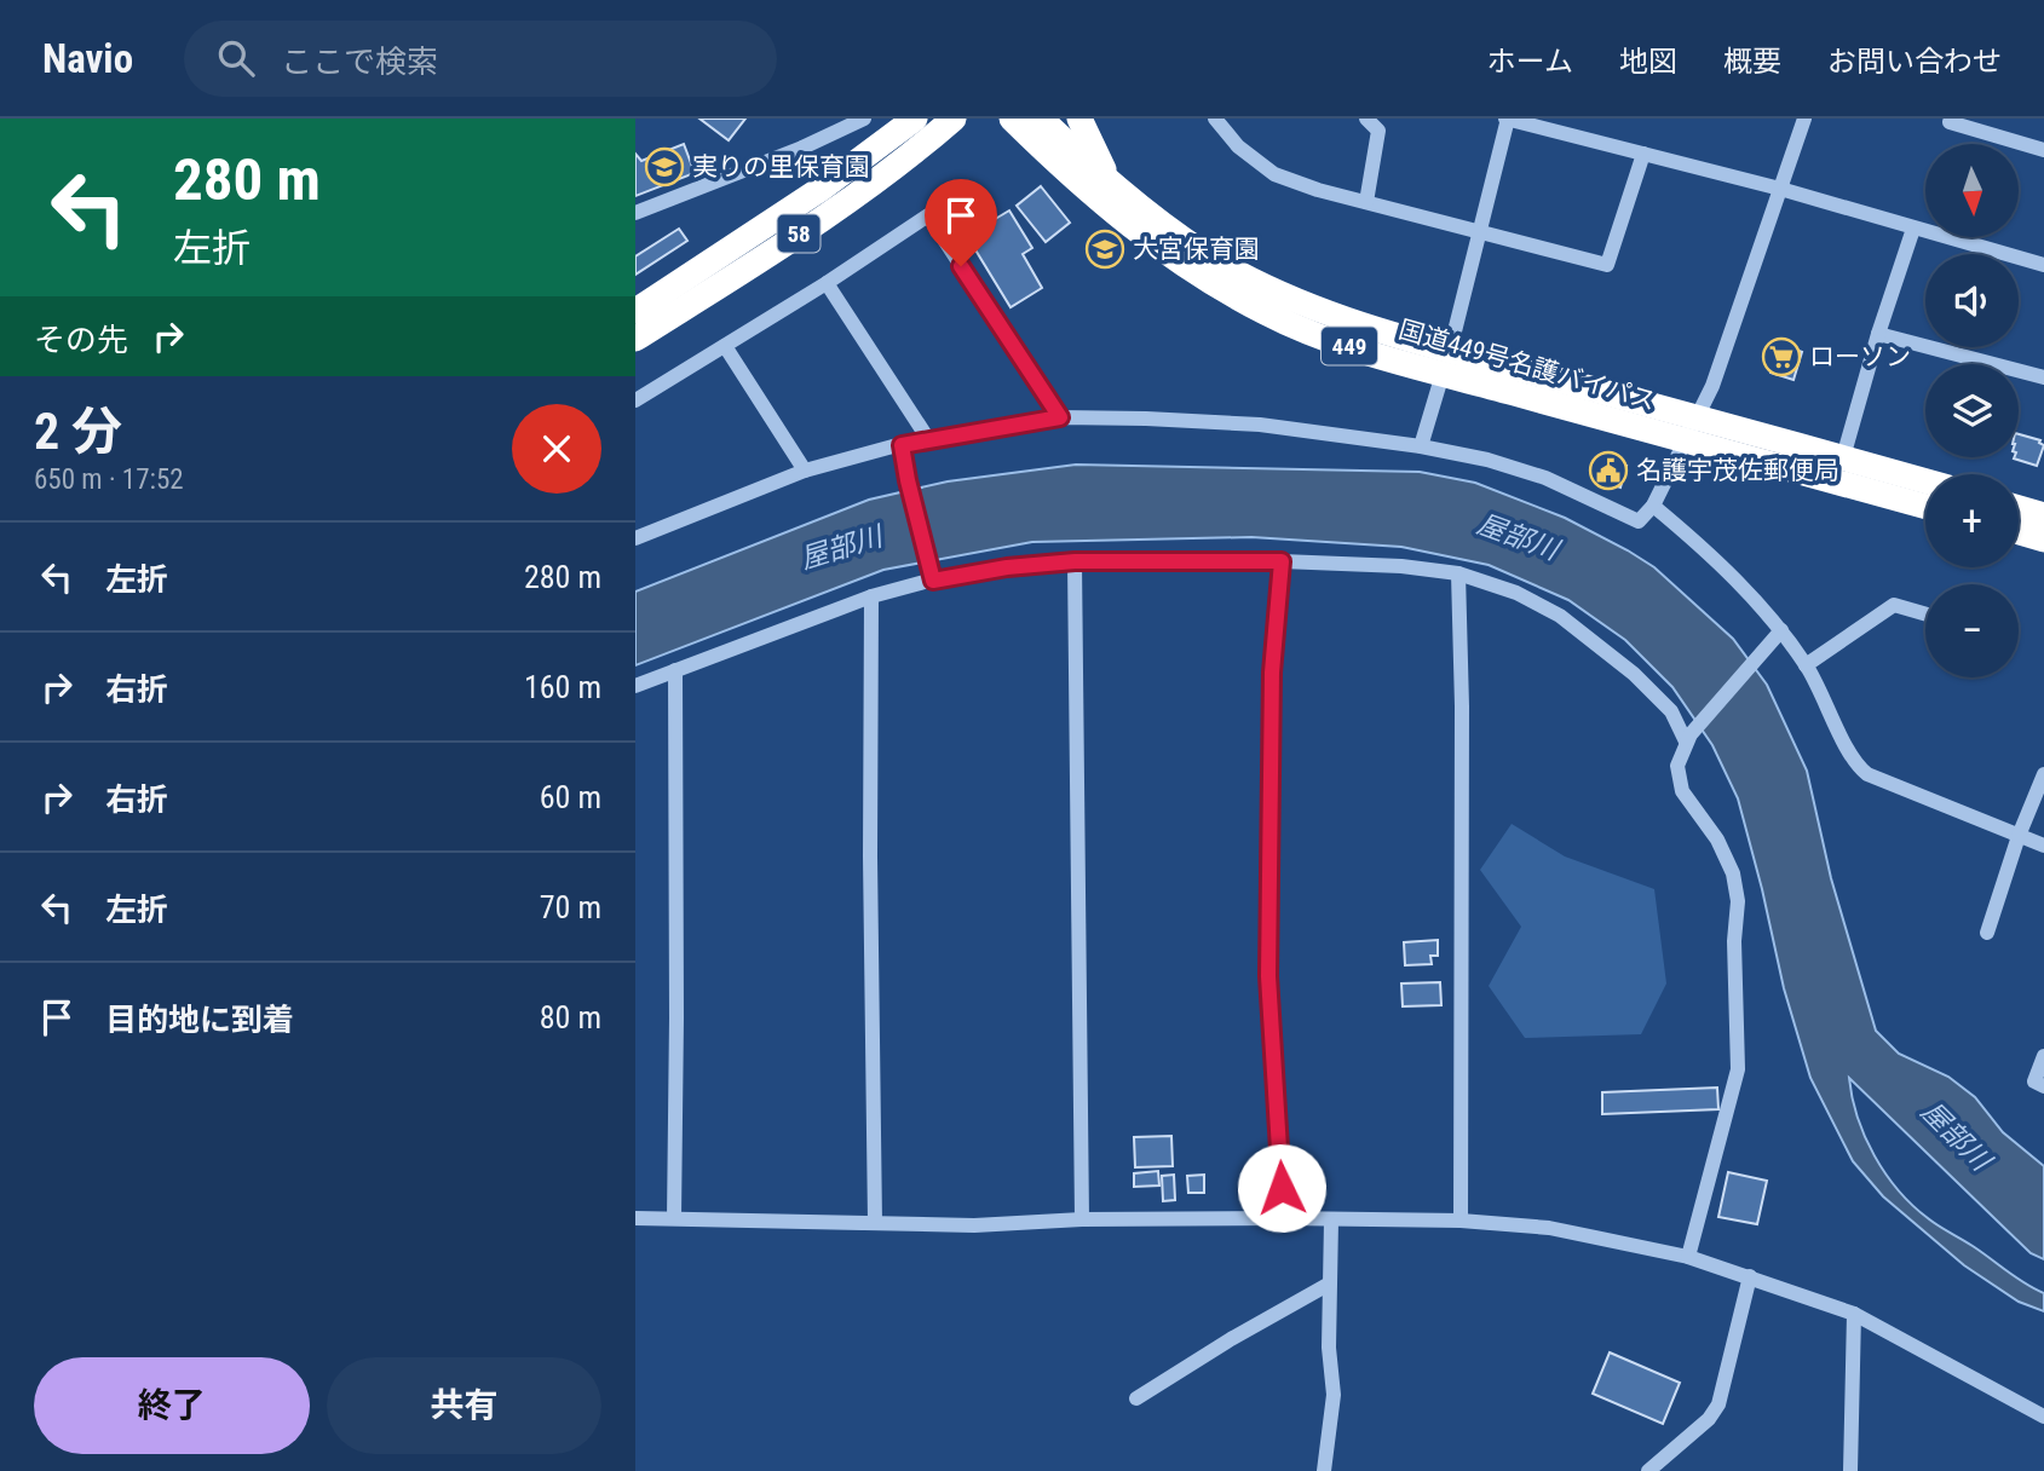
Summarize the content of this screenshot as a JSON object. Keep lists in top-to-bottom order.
{
  "streets": {
    "highway": ["58", "449", "国道449号名護バイパス"]
  },
  "water": ["屋部川"],
  "places": {
    "school or university": ["実りの里保育園", "大宮保育園"],
    "supermarket": ["ローソン"],
    "public building": ["名護宇茂佐郵便局"]
  },
  "north": "bottom",
  "page": {
    "header": "Navio",
    "search": "ここで検索",
    "nav": [
      "ホーム",
      "地図",
      "概要",
      "お問い合わせ"
    ],
    "turn": ["280 m", "左折"],
    "map_buttons": ["+", "−"],
    "then": "その先",
    "heading": ["2 分", "650 m · 17:52"],
    "list": [
      {
        "name": "左折",
        "value": "280 m"
      },
      {
        "name": "右折",
        "value": "160 m"
      },
      {
        "name": "右折",
        "value": "60 m"
      },
      {
        "name": "左折",
        "value": "70 m"
      },
      {
        "name": "目的地に到着",
        "value": "80 m"
      }
    ],
    "buttons": ["終了", "共有"]
  }
}
